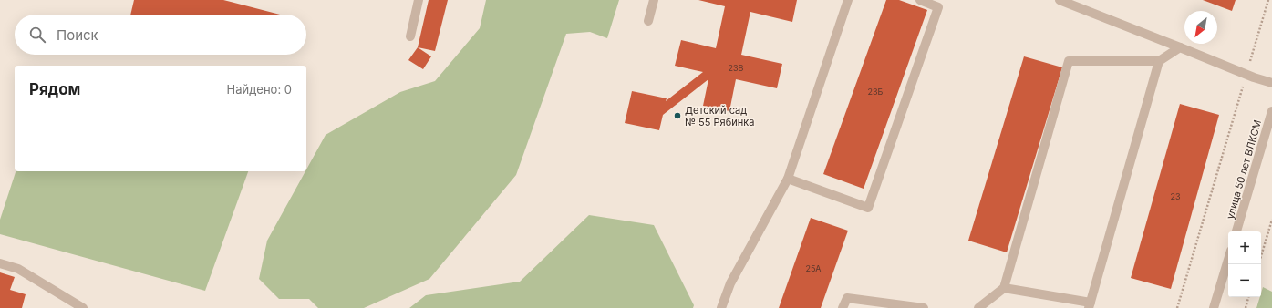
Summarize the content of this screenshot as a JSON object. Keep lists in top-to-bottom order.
{
  "streets": {
    "street": ["улица 50 лет ВЛКСМ"]
  },
  "places": ["Детский сад № 55 Рябинка"],
  "house_numbers": [
    "23В",
    "23Б",
    "23",
    "25А"
  ],
  "north": "bottom left",
  "page": {
    "search": "Поиск",
    "heading": ["Рядом", "Найдено: 0"],
    "map_buttons": ["+", "−"]
  }
}
